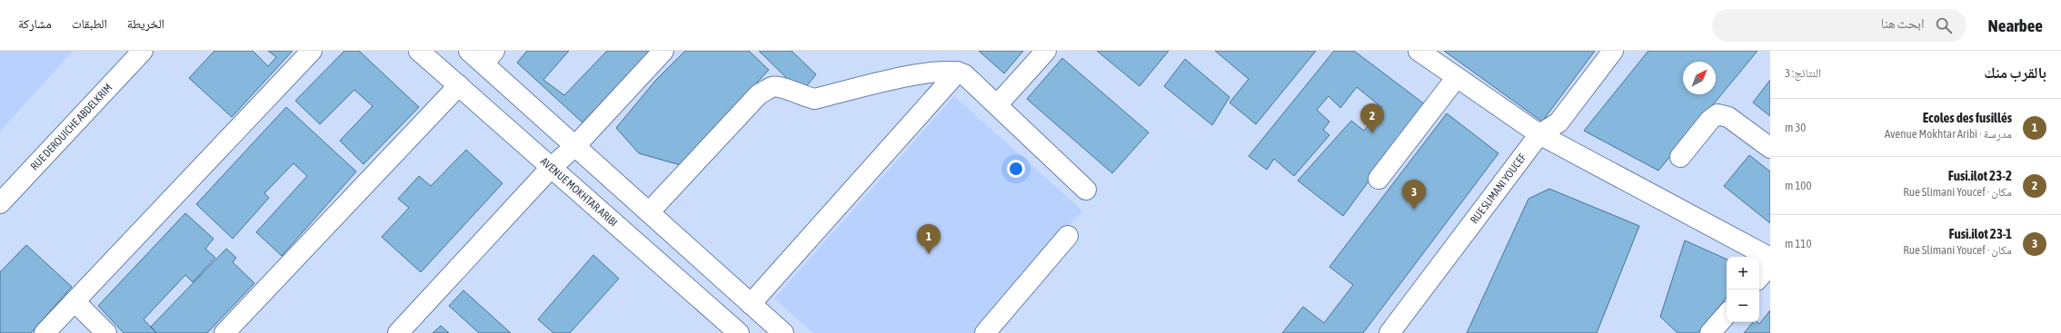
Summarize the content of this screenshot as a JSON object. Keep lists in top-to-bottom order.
{
  "streets": {
    "street": ["RUE DEROUICHE ABDELKRIM", "RUE SLIMANI YOUCEF", "AVENUE MOKHTAR ARIBI"]
  },
  "north": "top right",
  "page": {
    "header": "Nearbee",
    "search": "ابحث هنا",
    "nav": ["الخريطة", "الطبقات", "مشاركة"],
    "heading": ["بالقرب منك", "النتائج: 3"],
    "list": [
      {
        "mark": "1",
        "name": "Ecoles des fusillés",
        "note": "مدرسة · Avenue Mokhtar Aribi",
        "value": "30 m"
      },
      {
        "mark": "2",
        "name": "Fusi.ilot 23-2",
        "note": "مكان · Rue Slimani Youcef",
        "value": "100 m"
      },
      {
        "mark": "3",
        "name": "Fusi.ilot 23-1",
        "note": "مكان · Rue Slimani Youcef",
        "value": "110 m"
      }
    ],
    "pins": ["2", "3", "1"],
    "map_buttons": ["+", "−"]
  }
}
